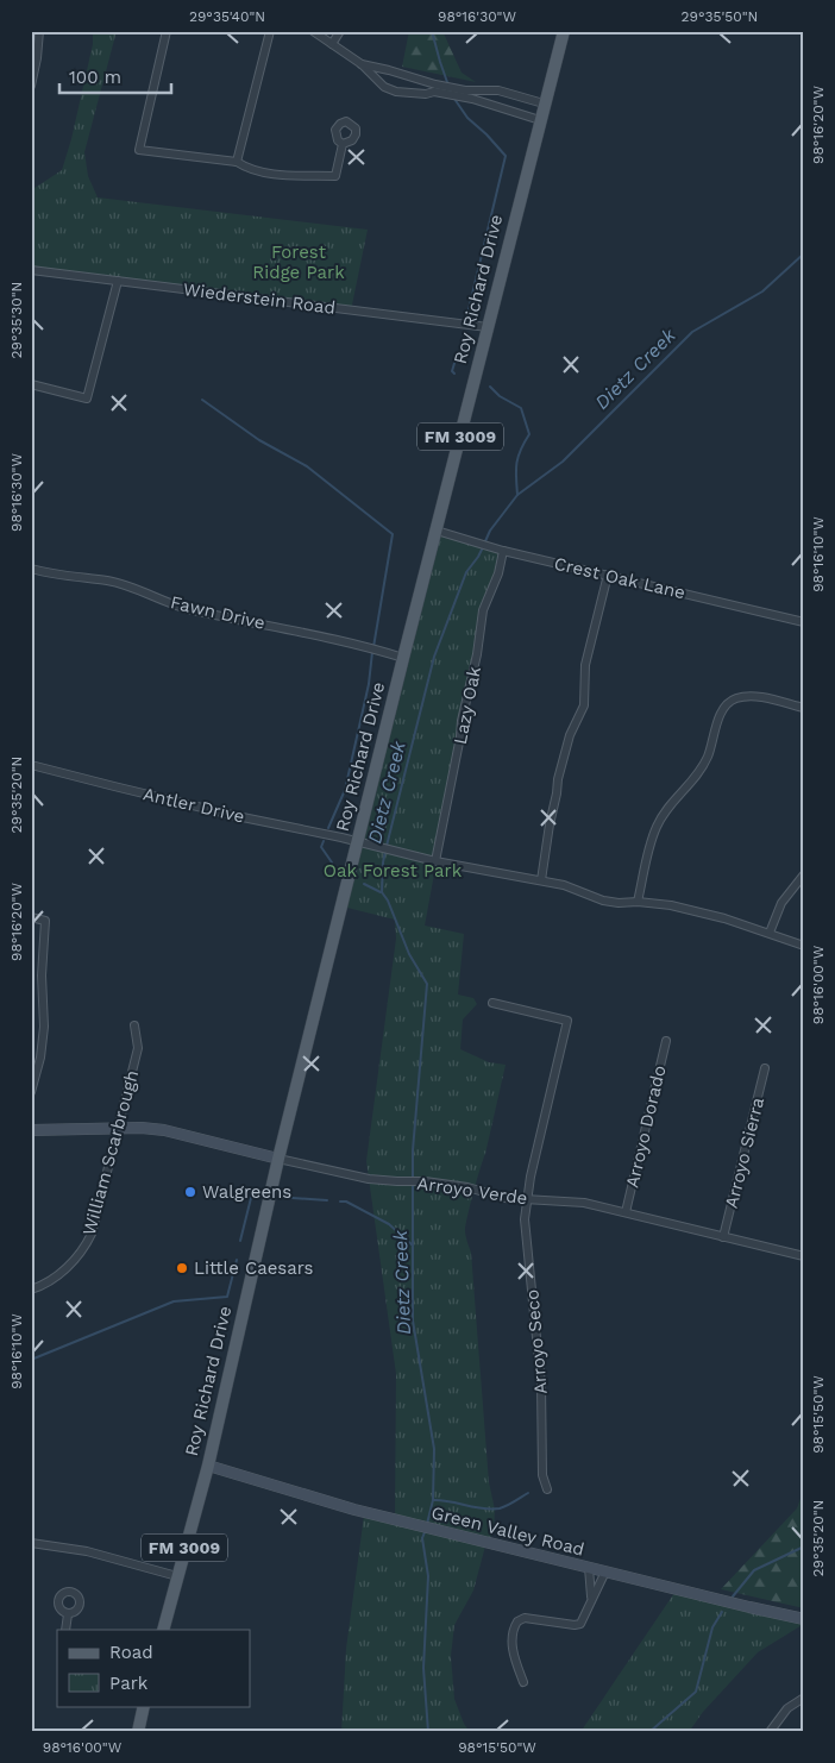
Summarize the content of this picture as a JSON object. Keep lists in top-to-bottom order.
{
  "streets": {
    "main road": ["Roy Richard Drive", "FM 3009"],
    "street": [
      "Wiederstein Road",
      "Crest Oak Lane",
      "Fawn Drive",
      "Lazy Oak",
      "Antler Drive",
      "Arroyo Dorado",
      "William Scarbrough",
      "Arroyo Sierra",
      "Arroyo Verde",
      "Arroyo Seco",
      "Green Valley Road"
    ]
  },
  "crossings": [
    ["Roy Richard Drive", "Wiederstein Road"],
    ["Roy Richard Drive", "Crest Oak Lane"],
    ["Roy Richard Drive", "Fawn Drive"],
    ["Roy Richard Drive", "Antler Drive"],
    ["Roy Richard Drive", "Arroyo Verde"],
    ["Roy Richard Drive", "Green Valley Road"],
    ["Crest Oak Lane", "Lazy Oak"],
    ["Lazy Oak", "Antler Drive"],
    ["Arroyo Dorado", "Arroyo Verde"],
    ["Arroyo Sierra", "Arroyo Verde"],
    ["Arroyo Verde", "Arroyo Seco"]
  ],
  "water": ["Dietz Creek"],
  "parks": ["Forest Ridge Park", "Oak Forest Park"],
  "places": ["Walgreens", "Little Caesars"],
  "legend": ["Road", "Park"],
  "scale_bar": "100 m",
  "coordinates": [
    "29°35'40\"N",
    "98°16'30\"W",
    "29°35'50\"N",
    "98°16'20\"W",
    "29°35'30\"N",
    "98°16'10\"W",
    "29°35'20\"N",
    "98°16'00\"W",
    "98°15'50\"W"
  ]
}
